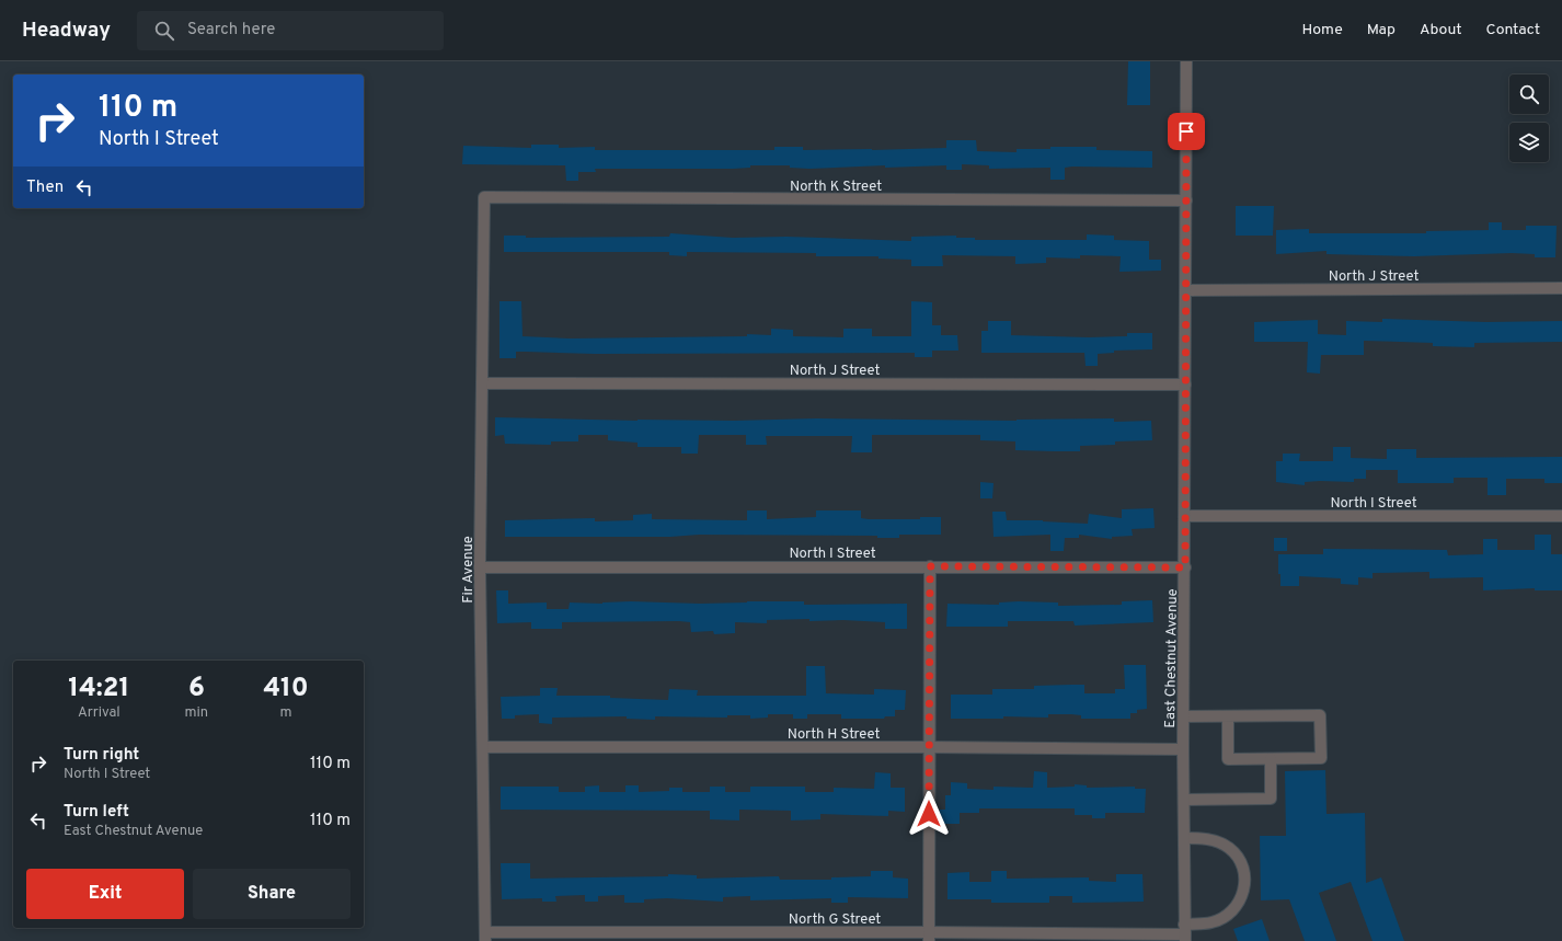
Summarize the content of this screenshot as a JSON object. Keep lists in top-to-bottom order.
{
  "streets": {
    "street": [
      "North K Street",
      "North J Street",
      "North I Street",
      "Fir Avenue",
      "East Chestnut Avenue",
      "North H Street",
      "North G Street"
    ]
  },
  "crossings": [
    ["North K Street", "Fir Avenue"],
    ["North K Street", "East Chestnut Avenue"],
    ["North J Street", "Fir Avenue"],
    ["North J Street", "East Chestnut Avenue"],
    ["North I Street", "Fir Avenue"],
    ["North I Street", "East Chestnut Avenue"],
    ["Fir Avenue", "North H Street"],
    ["Fir Avenue", "North G Street"],
    ["East Chestnut Avenue", "North H Street"],
    ["East Chestnut Avenue", "North G Street"]
  ],
  "page": {
    "header": "Headway",
    "search": "Search here",
    "nav": [
      "Home",
      "Map",
      "About",
      "Contact"
    ],
    "turn": ["110 m", "North I Street"],
    "then": "Then",
    "eta": [
      "14:21",
      "Arrival",
      "6",
      "min",
      "410",
      "m"
    ],
    "list": [
      {
        "name": "Turn right",
        "note": "North I Street",
        "value": "110 m"
      },
      {
        "name": "Turn left",
        "note": "East Chestnut Avenue",
        "value": "110 m"
      }
    ],
    "buttons": ["Exit", "Share"]
  }
}
